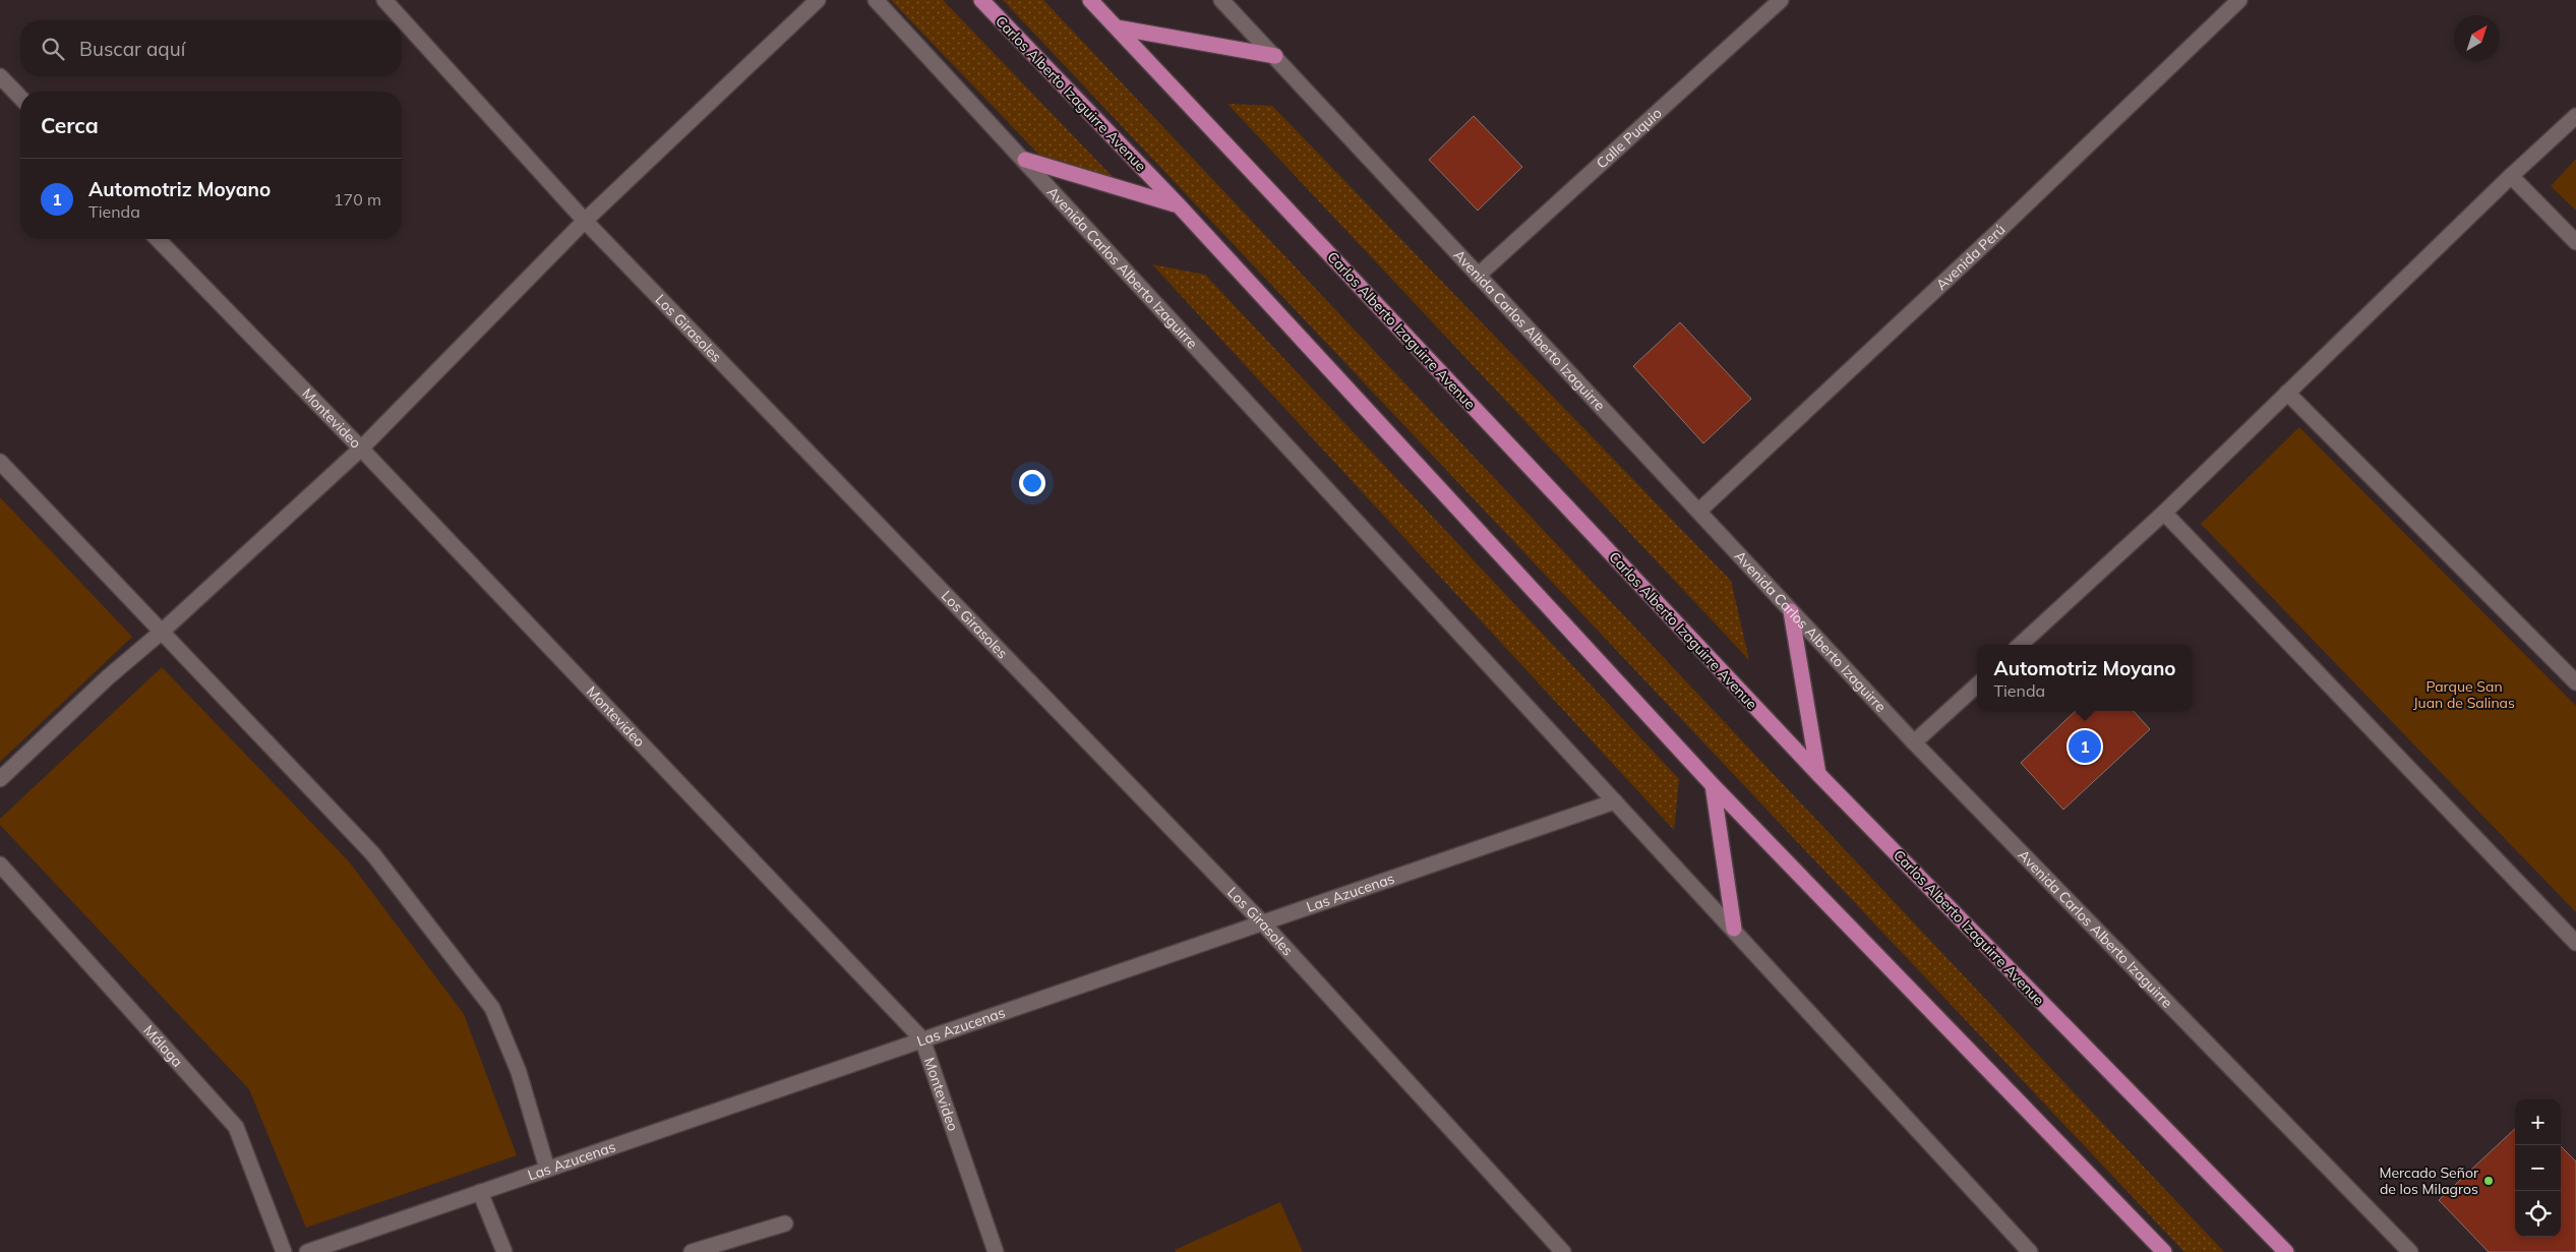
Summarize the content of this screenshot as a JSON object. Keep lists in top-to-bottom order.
{
  "streets": {
    "main road": ["Carlos Alberto Izaguirre Avenue"],
    "street": [
      "Calle Puquio",
      "Avenida Perú",
      "Avenida Carlos Alberto Izaguirre",
      "Los Girasoles",
      "Montevideo",
      "Las Azucenas",
      "Málaga"
    ]
  },
  "crossings": [
    ["Calle Puquio", "Avenida Carlos Alberto Izaguirre"],
    ["Avenida Perú", "Avenida Carlos Alberto Izaguirre"],
    ["Avenida Carlos Alberto Izaguirre", "Las Azucenas"],
    ["Los Girasoles", "Las Azucenas"],
    ["Montevideo", "Las Azucenas"]
  ],
  "parks": ["Parque San Juan de Salinas"],
  "places": ["Mercado Señor de los Milagros"],
  "north": "top right",
  "page": {
    "search": "Buscar aquí",
    "heading": "Cerca",
    "list": [
      {
        "mark": "1",
        "name": "Automotriz Moyano",
        "note": "Tienda",
        "value": "170 m"
      }
    ],
    "popup": ["Automotriz Moyano", "Tienda"],
    "pins": "1",
    "map_buttons": ["+", "−"]
  }
}
